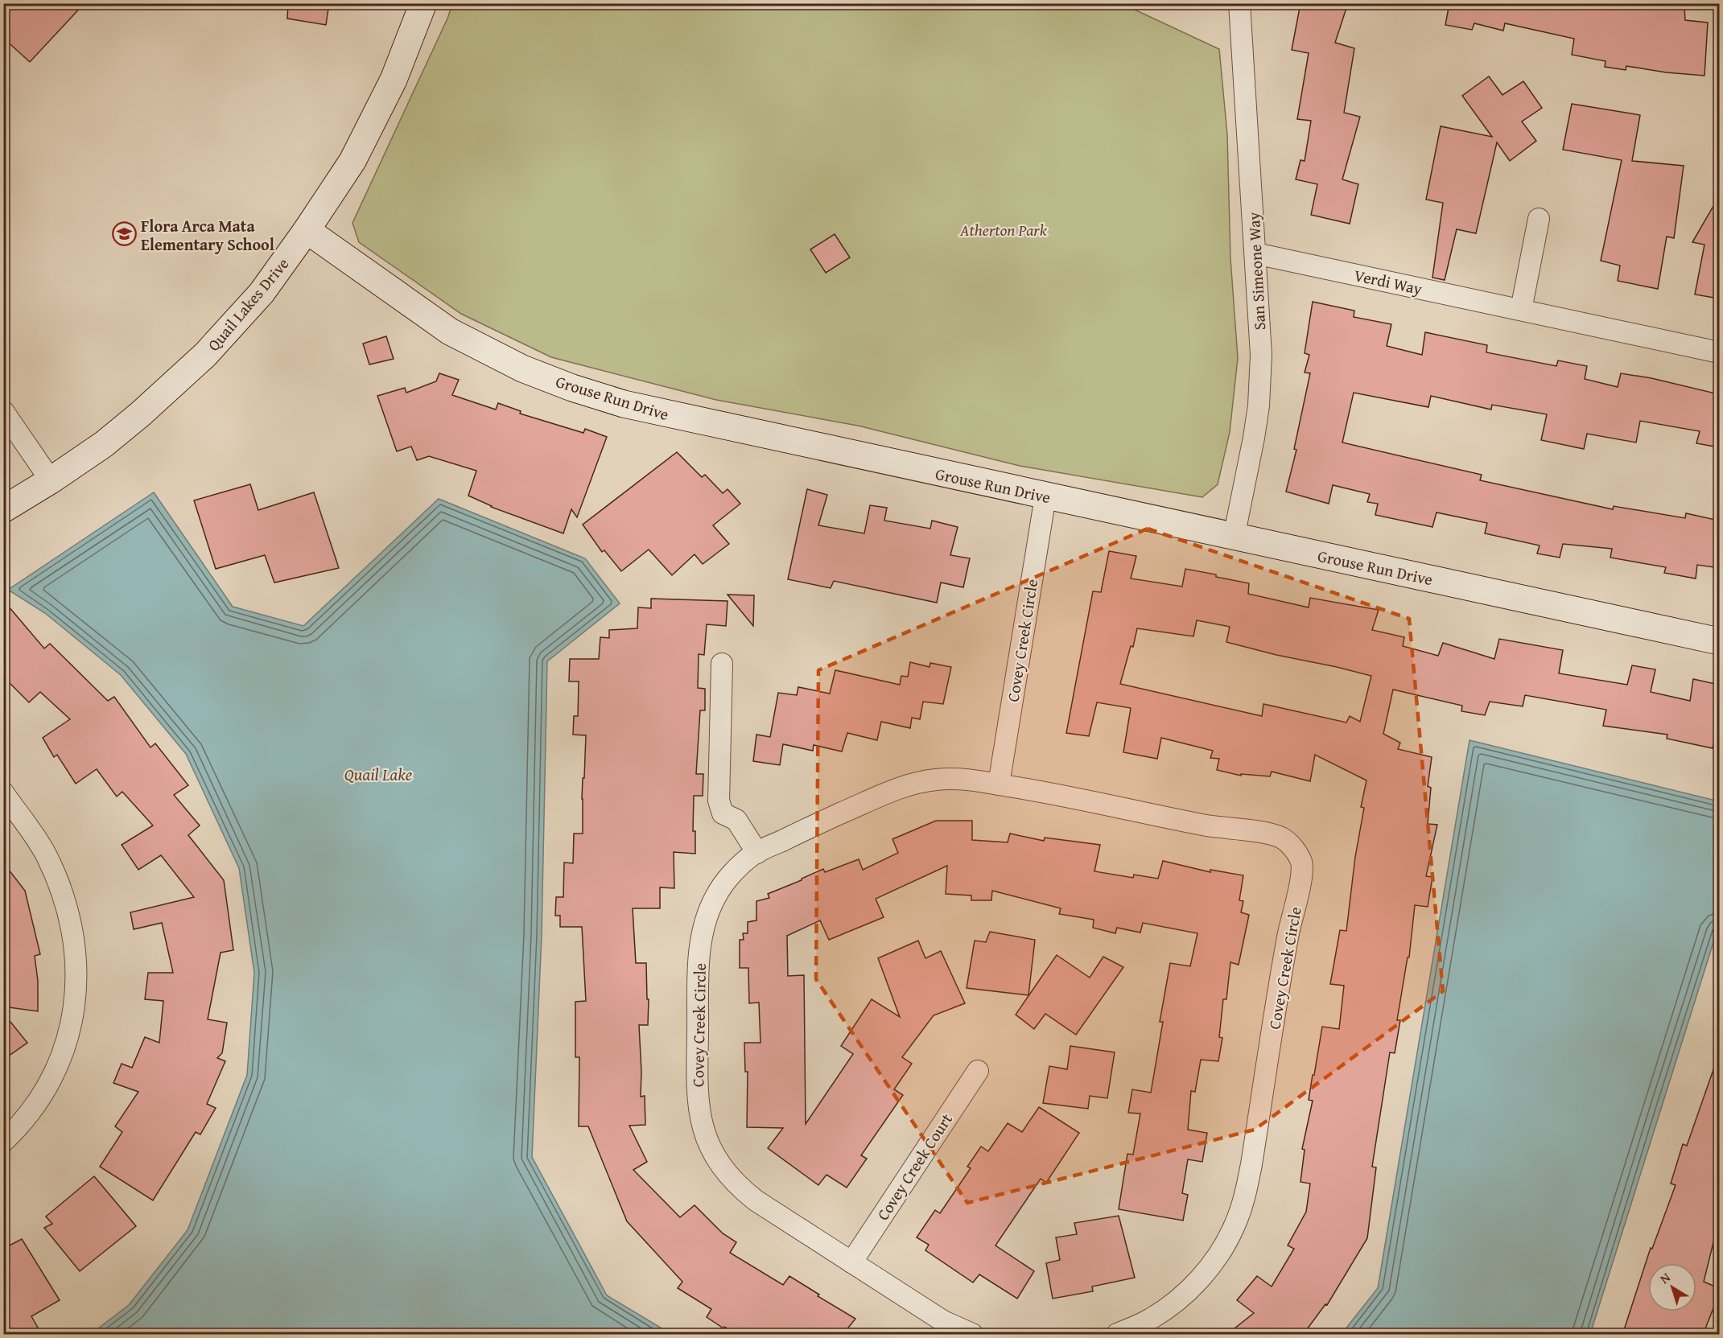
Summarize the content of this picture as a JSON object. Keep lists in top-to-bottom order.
{
  "streets": {
    "street": [
      "San Simeone Way",
      "Verdi Way",
      "Quail Lakes Drive",
      "Grouse Run Drive",
      "Covey Creek Circle",
      "Covey Creek Court"
    ]
  },
  "crossings": [
    ["San Simeone Way", "Verdi Way"],
    ["San Simeone Way", "Grouse Run Drive"],
    ["Quail Lakes Drive", "Grouse Run Drive"],
    ["Grouse Run Drive", "Covey Creek Circle"],
    ["Covey Creek Circle", "Covey Creek Court"]
  ],
  "water": ["Quail Lake"],
  "parks": ["Atherton Park"],
  "places": {
    "school or university": ["Flora Arca Mata Elementary School"]
  },
  "north": "top left"
}
